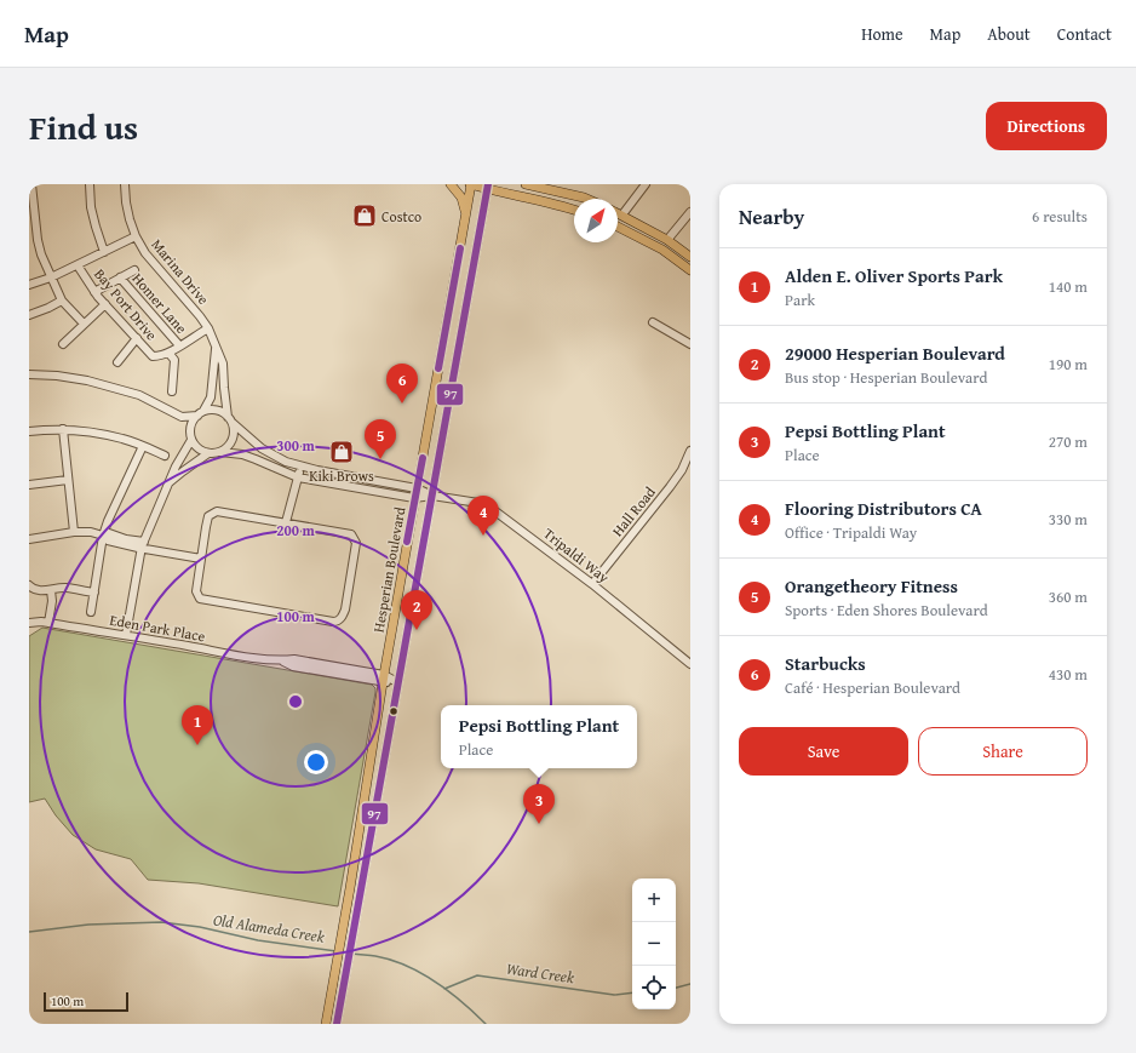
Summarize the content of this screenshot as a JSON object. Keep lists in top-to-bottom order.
{
  "streets": {
    "main road": ["Hesperian Boulevard"],
    "street": [
      "Marina Drive",
      "Homer Lane",
      "Bay Port Drive",
      "Hall Road",
      "Tripaldi Way",
      "Eden Park Place"
    ]
  },
  "crossings": [
    ["Marina Drive", "Bay Port Drive"],
    ["Homer Lane", "Bay Port Drive"],
    ["Hall Road", "Tripaldi Way"],
    ["Tripaldi Way", "Hesperian Boulevard"],
    ["Hesperian Boulevard", "Eden Park Place"]
  ],
  "water": ["Old Alameda Creek", "Ward Creek"],
  "places": {
    "shop": ["Costco", "Kiki Brows"]
  },
  "lines": ["transit line 97"],
  "scale_bar": "100 m",
  "north": "top right",
  "page": {
    "header": "Map",
    "nav": [
      "Home",
      "Map",
      "About",
      "Contact"
    ],
    "title": "Find us",
    "buttons": [
      "Directions",
      ["Save", "Share"]
    ],
    "heading": ["Nearby", "6 results"],
    "list": [
      {
        "mark": "1",
        "name": "Alden E. Oliver Sports Park",
        "note": "Park",
        "value": "140 m"
      },
      {
        "mark": "2",
        "name": "29000 Hesperian Boulevard",
        "note": "Bus stop · Hesperian Boulevard",
        "value": "190 m"
      },
      {
        "mark": "3",
        "name": "Pepsi Bottling Plant",
        "note": "Place",
        "value": "270 m"
      },
      {
        "mark": "4",
        "name": "Flooring Distributors CA",
        "note": "Office · Tripaldi Way",
        "value": "330 m"
      },
      {
        "mark": "5",
        "name": "Orangetheory Fitness",
        "note": "Sports · Eden Shores Boulevard",
        "value": "360 m"
      },
      {
        "mark": "6",
        "name": "Starbucks",
        "note": "Café · Hesperian Boulevard",
        "value": "430 m"
      }
    ],
    "pins": [
      "6",
      "5",
      "4",
      "2",
      "1",
      "3"
    ],
    "popup": ["Pepsi Bottling Plant", "Place"],
    "map_buttons": ["+", "−"],
    "scale": "100 m"
  },
  "rings": ["300 m", "200 m", "100 m"]
}
